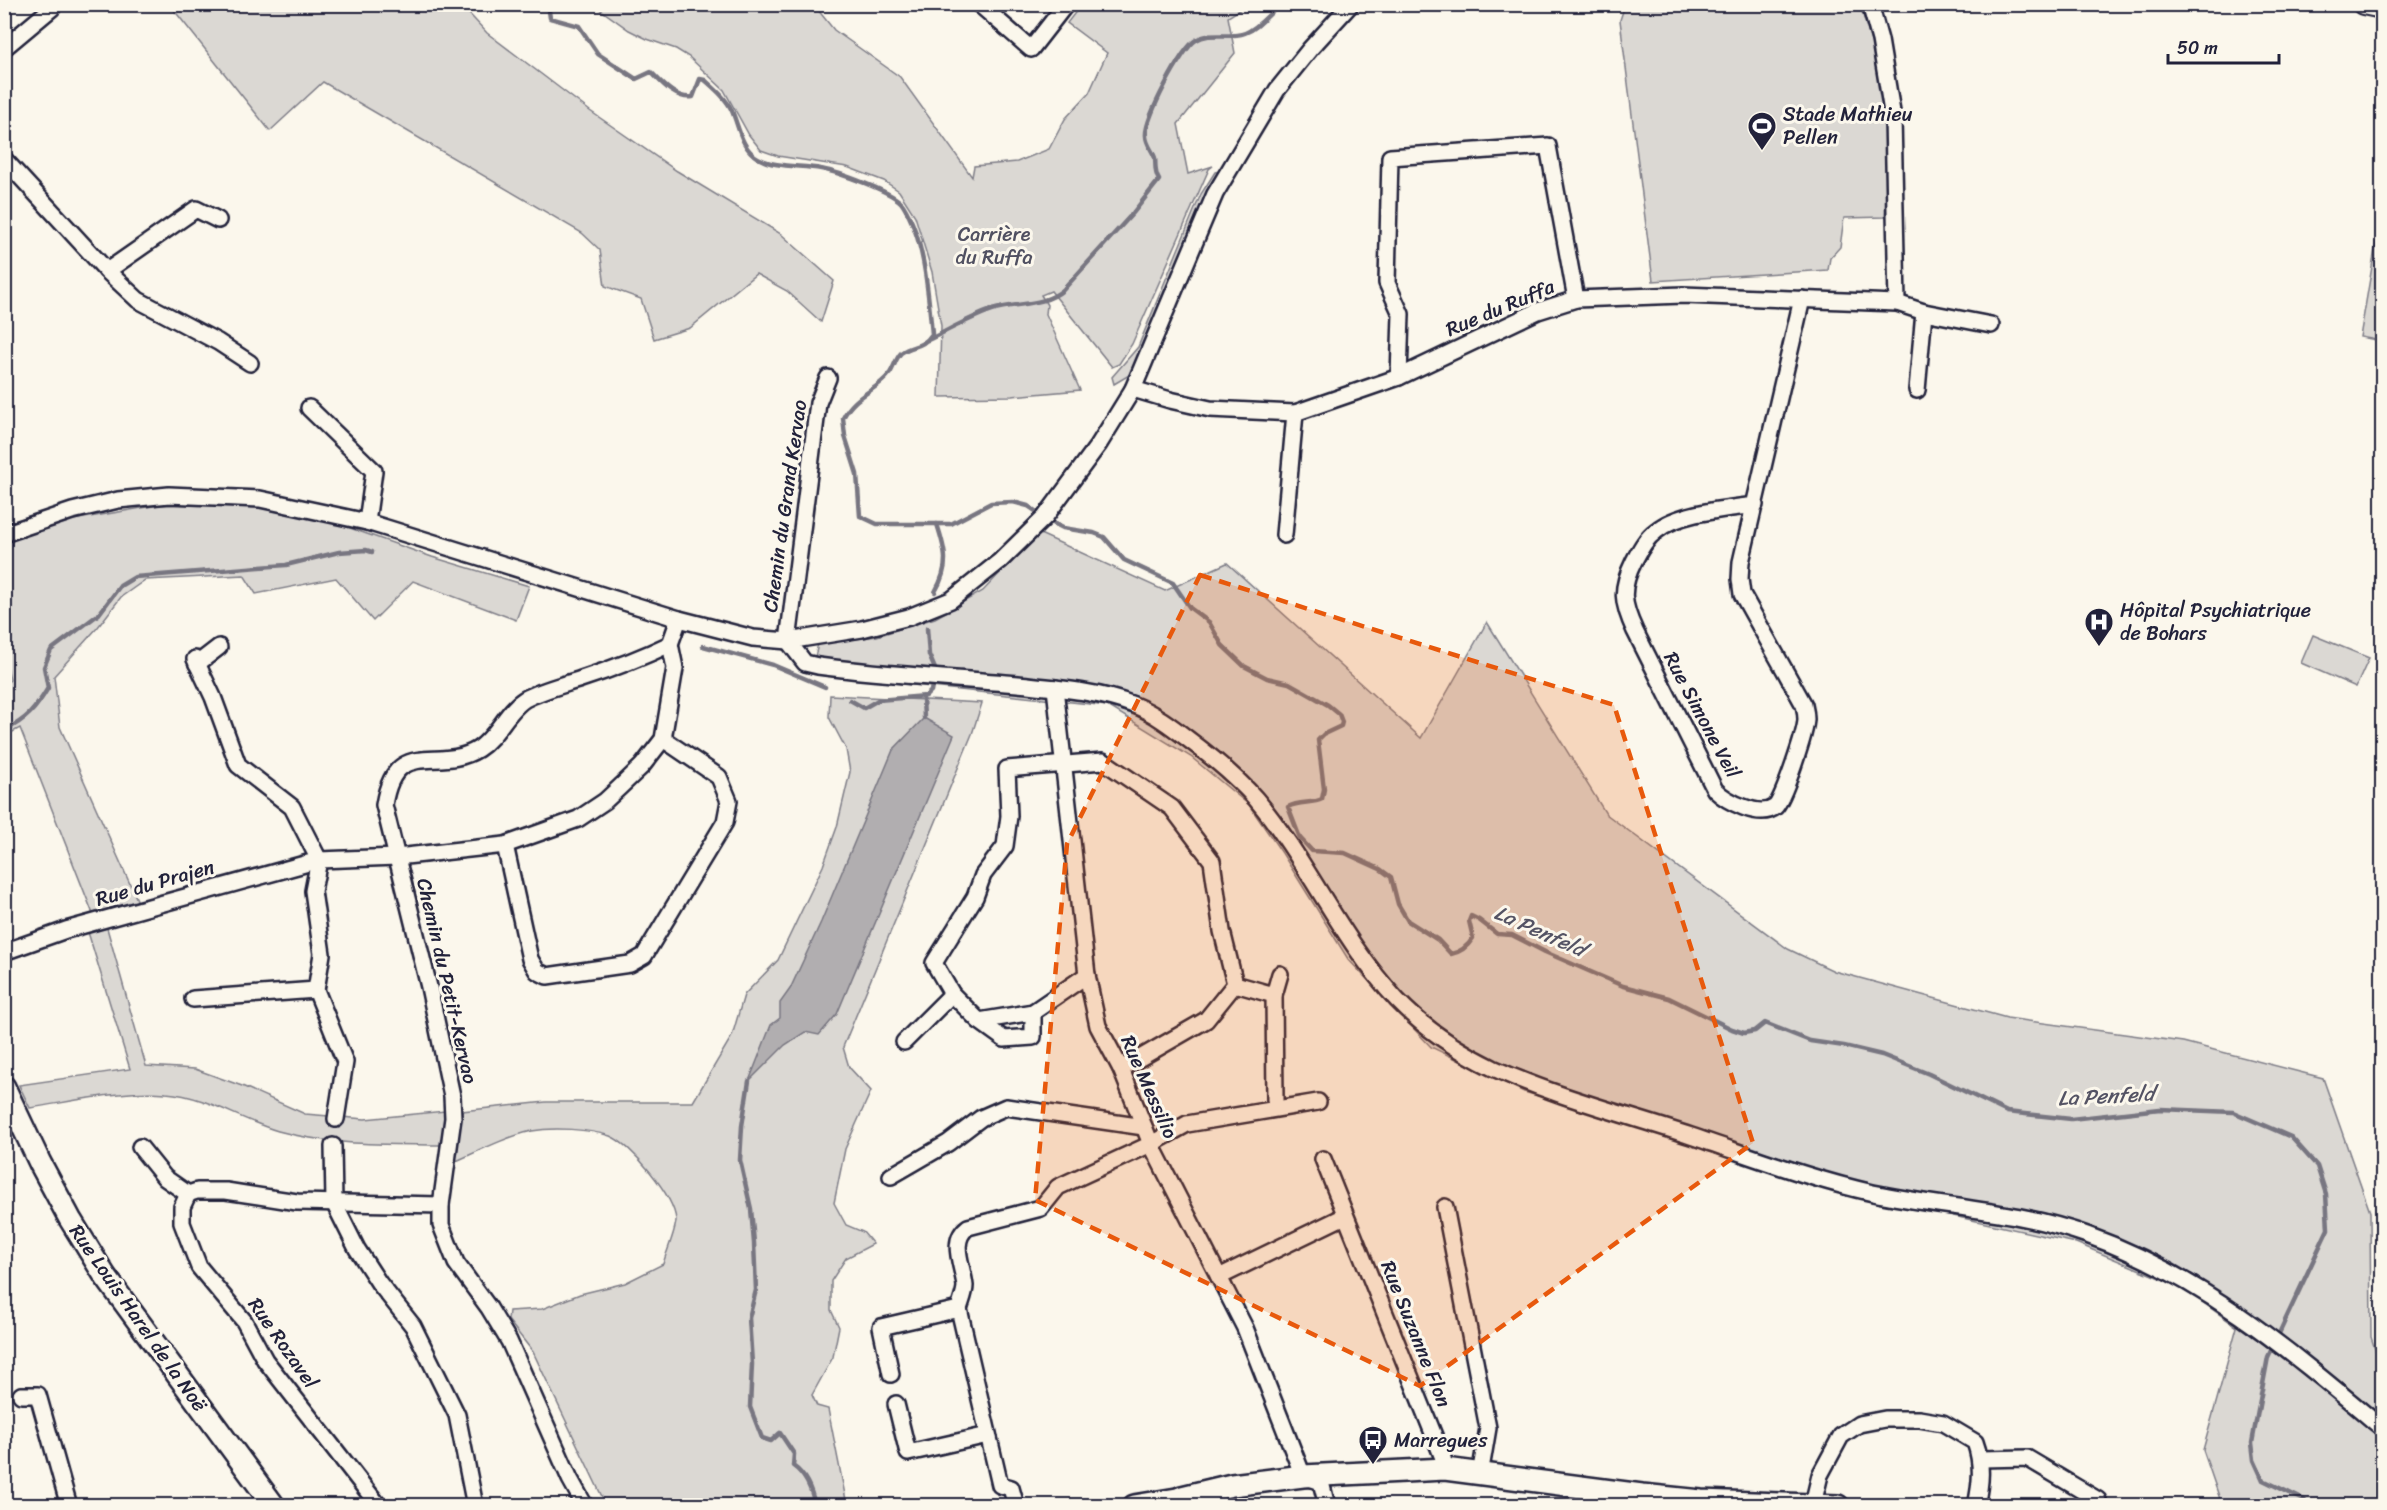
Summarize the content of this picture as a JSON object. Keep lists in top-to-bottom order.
{
  "streets": {
    "main road": ["Rue Louis Harel de la Noë"],
    "street": [
      "Rue du Ruffa",
      "Chemin du Grand Kervao",
      "Rue Simone Veil",
      "Rue du Prajen",
      "Chemin du Petit-Kervao",
      "Rue Messilio",
      "Rue Suzanne Flon",
      "Rue Rozavel"
    ]
  },
  "crossings": [
    ["Rue du Ruffa", "Rue Simone Veil"],
    ["Rue du Prajen", "Chemin du Petit-Kervao"]
  ],
  "water": ["La Penfeld"],
  "parks": ["Carrière du Ruffa"],
  "places": {
    "sports": ["Stade Mathieu Pellen"],
    "hospital": ["Hôpital Psychiatrique de Bohars"],
    "bus stop": ["Marregues"]
  },
  "scale_bar": "50 m"
}
